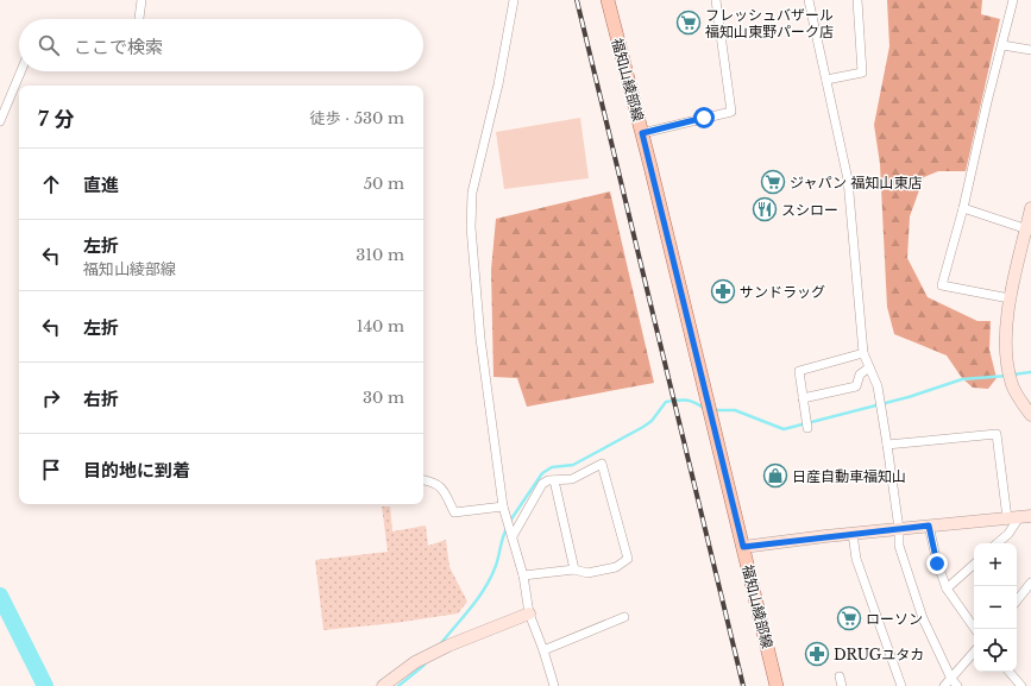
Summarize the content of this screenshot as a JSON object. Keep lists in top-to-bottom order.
{
  "streets": {
    "main road": ["福知山綾部線"]
  },
  "places": {
    "supermarket": ["フレッシュバザール 福知山東野パーク店", "ジャパン 福知山東店", "ローソン"],
    "restaurant": ["スシロー"],
    "pharmacy": ["サンドラッグ", "DRUGユタカ"],
    "shop": ["日産自動車福知山"]
  },
  "page": {
    "search": "ここで検索",
    "heading": ["7 分", "徒歩 · 530 m"],
    "list": [
      ["直進", "50 m"],
      ["左折", "福知山綾部線", "310 m"],
      ["左折", "140 m"],
      ["右折", "30 m"],
      "目的地に到着"
    ],
    "map_buttons": ["+", "−"]
  }
}
